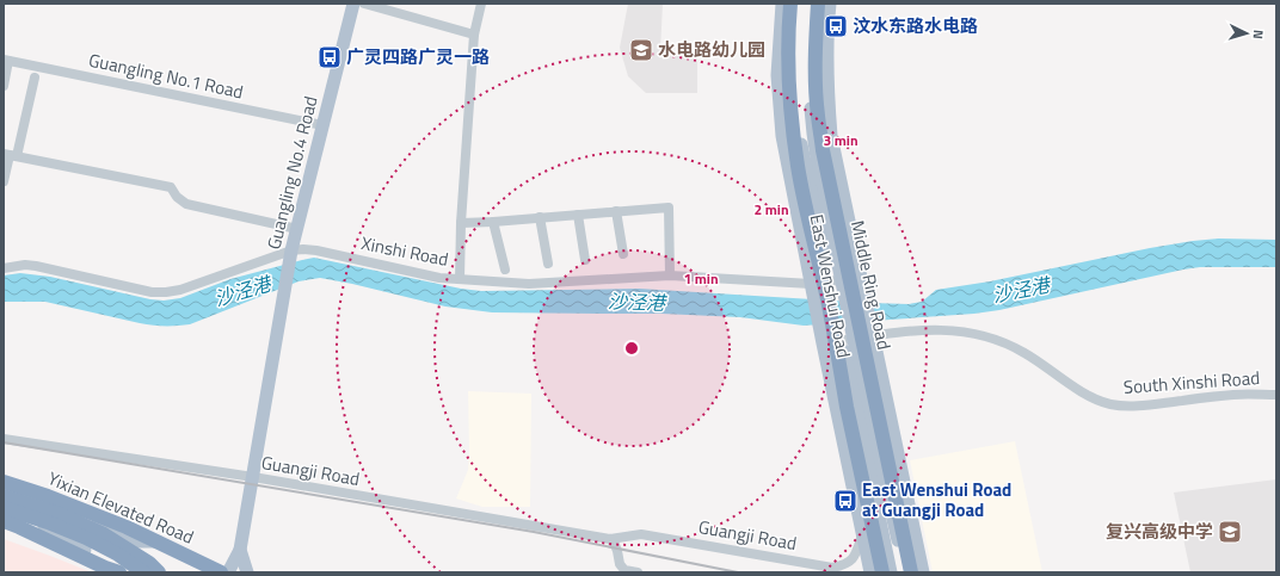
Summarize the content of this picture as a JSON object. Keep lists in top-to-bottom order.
{
  "streets": {
    "highway": ["Middle Ring Road", "Yixian Elevated Road"],
    "main road": ["Guangling No.4 Road", "East Wenshui Road"],
    "street": [
      "Guangling No.1 Road",
      "Xinshi Road",
      "South Xinshi Road",
      "Guangji Road"
    ]
  },
  "crossings": [
    ["Guangling No.1 Road", "Guangling No.4 Road"],
    ["Guangling No.4 Road", "Xinshi Road"],
    ["Guangling No.4 Road", "Guangji Road"],
    ["Xinshi Road", "East Wenshui Road"],
    ["East Wenshui Road", "South Xinshi Road"],
    ["East Wenshui Road", "Guangji Road"]
  ],
  "water": ["沙泾港"],
  "places": {
    "bus stop": ["汶水东路水电路", "广灵四路广灵一路", "East Wenshui Road at Guangji Road"],
    "school or university": ["水电路幼儿园", "复兴高级中学"]
  },
  "north": "right",
  "rings": ["3 min", "2 min", "1 min"]
}
